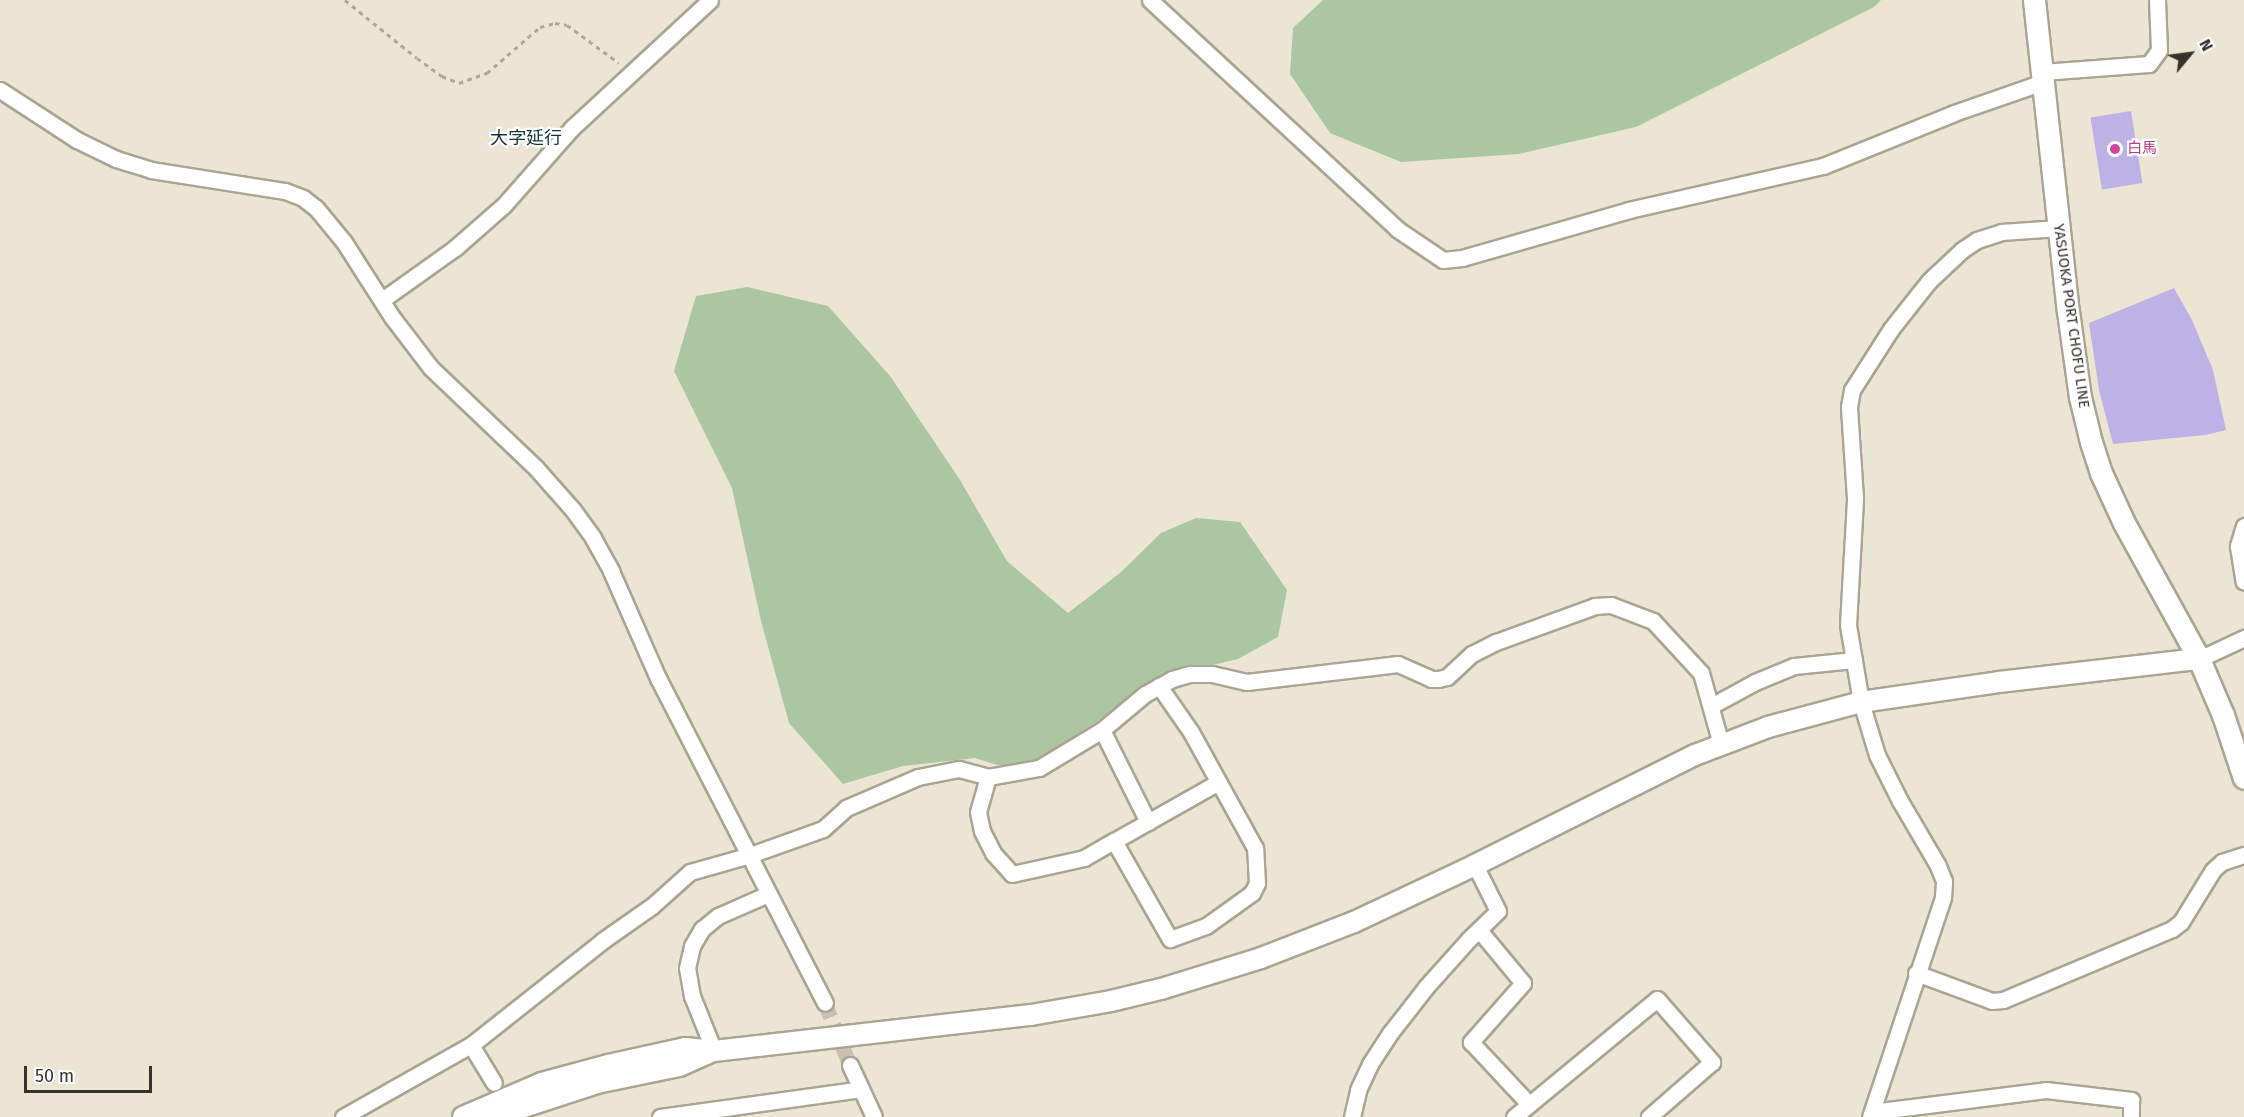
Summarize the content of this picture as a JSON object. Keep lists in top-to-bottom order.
{
  "streets": {
    "main road": ["YASUOKA PORT CHOFU LINE"]
  },
  "districts": ["大字延行"],
  "places": ["白馬"],
  "scale_bar": "50 m",
  "north": "top right"
}
